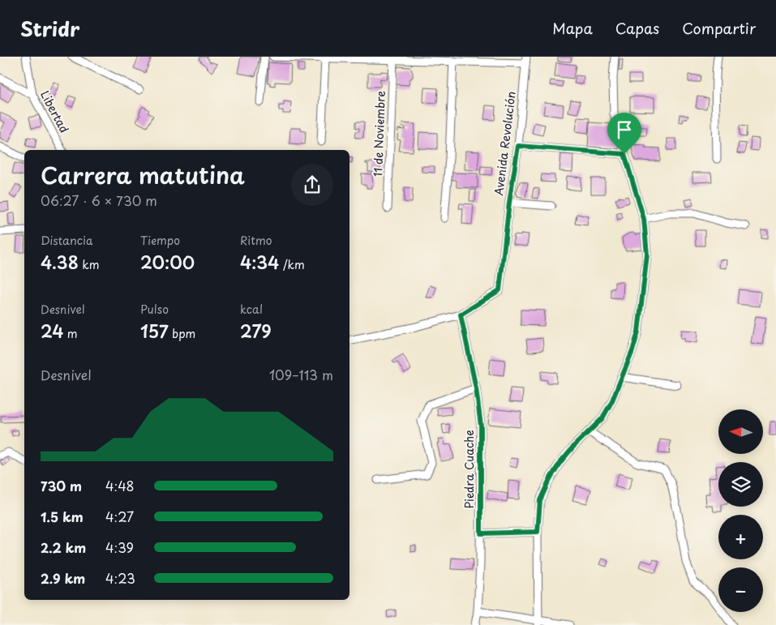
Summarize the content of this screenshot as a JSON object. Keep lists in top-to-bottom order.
{
  "streets": {
    "street": [
      "Libertad",
      "11 de Noviembre",
      "Avenida Revolución",
      "Piedra Cuache"
    ]
  },
  "crossings": [
    ["Avenida Revolución", "Piedra Cuache"]
  ],
  "north": "left",
  "page": {
    "header": "Stridr",
    "nav": ["Mapa", "Capas", "Compartir"],
    "heading": ["Carrera matutina", "06:27 · 6 × 730 m"],
    "stats": [
      ["Distancia", "4.38 km"],
      ["Tiempo", "20:00"],
      ["Ritmo", "4:34 /km"],
      ["Desnivel", "24 m"],
      ["Pulso", "157 bpm"],
      ["kcal", "279"]
    ],
    "chart": ["Desnivel", "109–113 m"],
    "map_buttons": ["+", "−"],
    "list": [
      {
        "name": "730 m",
        "note": "4:48"
      },
      {
        "name": "1.5 km",
        "note": "4:27"
      },
      {
        "name": "2.2 km",
        "note": "4:39"
      },
      {
        "name": "2.9 km",
        "note": "4:23"
      }
    ]
  }
}
